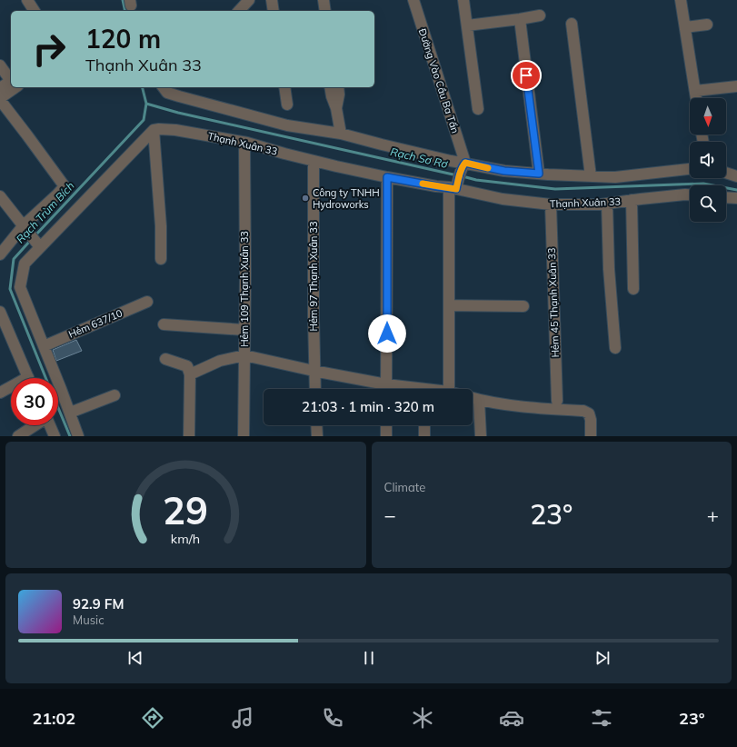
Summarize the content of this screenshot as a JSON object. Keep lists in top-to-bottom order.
{
  "streets": {
    "street": [
      "Đường Vào Cầu Ba Tấn",
      "Thạnh Xuân 33",
      "Hẻm 97 Thạnh Xuân 33",
      "Hẻm 109 Thạnh Xuân 33",
      "Hẻm 45 Thạnh Xuân 33",
      "Hẻm 637/10"
    ]
  },
  "crossings": [
    ["Thạnh Xuân 33", "Hẻm 97 Thạnh Xuân 33"],
    ["Thạnh Xuân 33", "Hẻm 109 Thạnh Xuân 33"],
    ["Thạnh Xuân 33", "Hẻm 45 Thạnh Xuân 33"]
  ],
  "water": ["Rạch Sơ Rơ", "Rạch Trùm Bích"],
  "places": ["Công ty TNHH Hydroworks"],
  "north": "bottom",
  "page": {
    "turn": ["120 m", "Thạnh Xuân 33"],
    "limit": "30",
    "trip": "21:03 · 1 min · 320 m",
    "tile": "Climate",
    "heat": ["−", "23°", "+"],
    "song": ["92.9 FM", "Music"],
    "tabs": ["21:02", "23°"],
    "gauge": ["29", "km/h"]
  }
}
